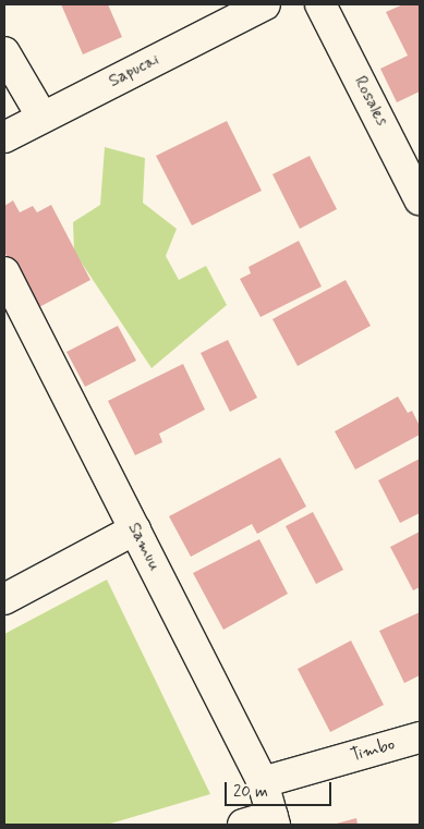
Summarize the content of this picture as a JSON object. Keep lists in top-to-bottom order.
{
  "streets": {
    "street": [
      "Sapucai",
      "Rosales",
      "Samuu",
      "Timbo"
    ]
  },
  "crossings": [
    ["Samuu", "Timbo"]
  ],
  "scale_bar": "20 m"
}
